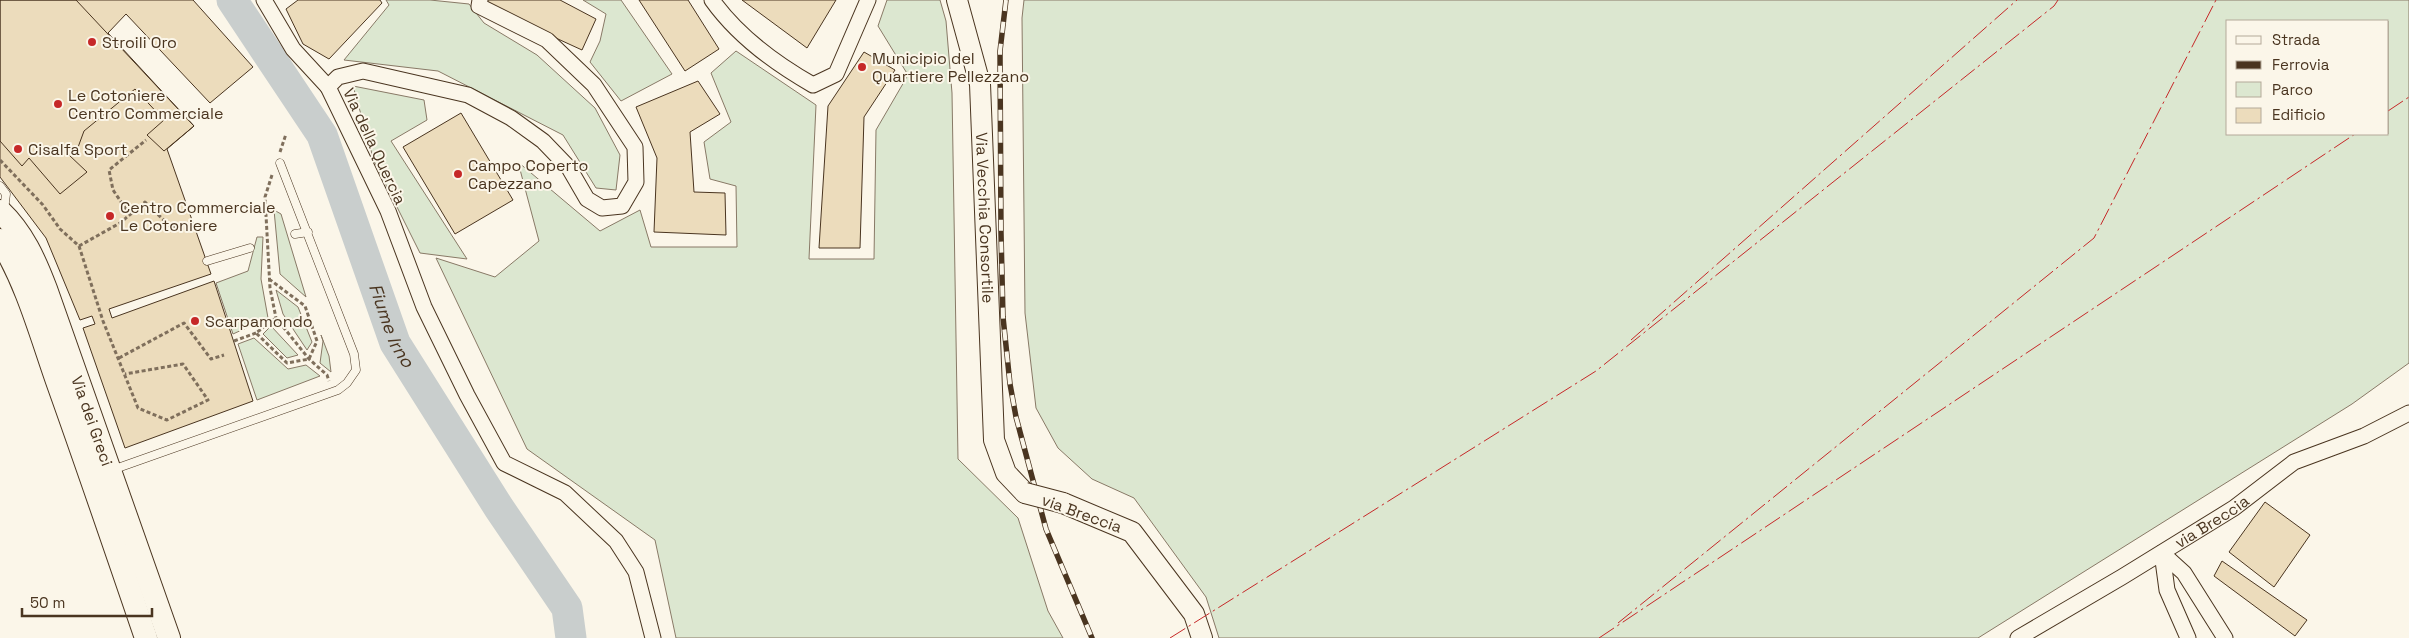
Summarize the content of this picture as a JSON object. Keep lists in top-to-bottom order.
{
  "streets": {
    "main road": ["Via dei Greci"],
    "street": ["Via della Quercia", "Via Vecchia Consortile", "via Breccia"]
  },
  "crossings": [
    ["Via Vecchia Consortile", "via Breccia"]
  ],
  "water": ["Fiume Irno"],
  "places": [
    "Stroili Oro",
    "Municipio del Quartiere Pellezzano",
    "Le Cotoniere Centro Commerciale",
    "Cisalfa Sport",
    "Campo Coperto Capezzano",
    "Centro Commerciale Le Cotoniere",
    "Scarpamondo"
  ],
  "legend": [
    "Strada",
    "Ferrovia",
    "Parco",
    "Edificio"
  ],
  "scale_bar": "50 m"
}
